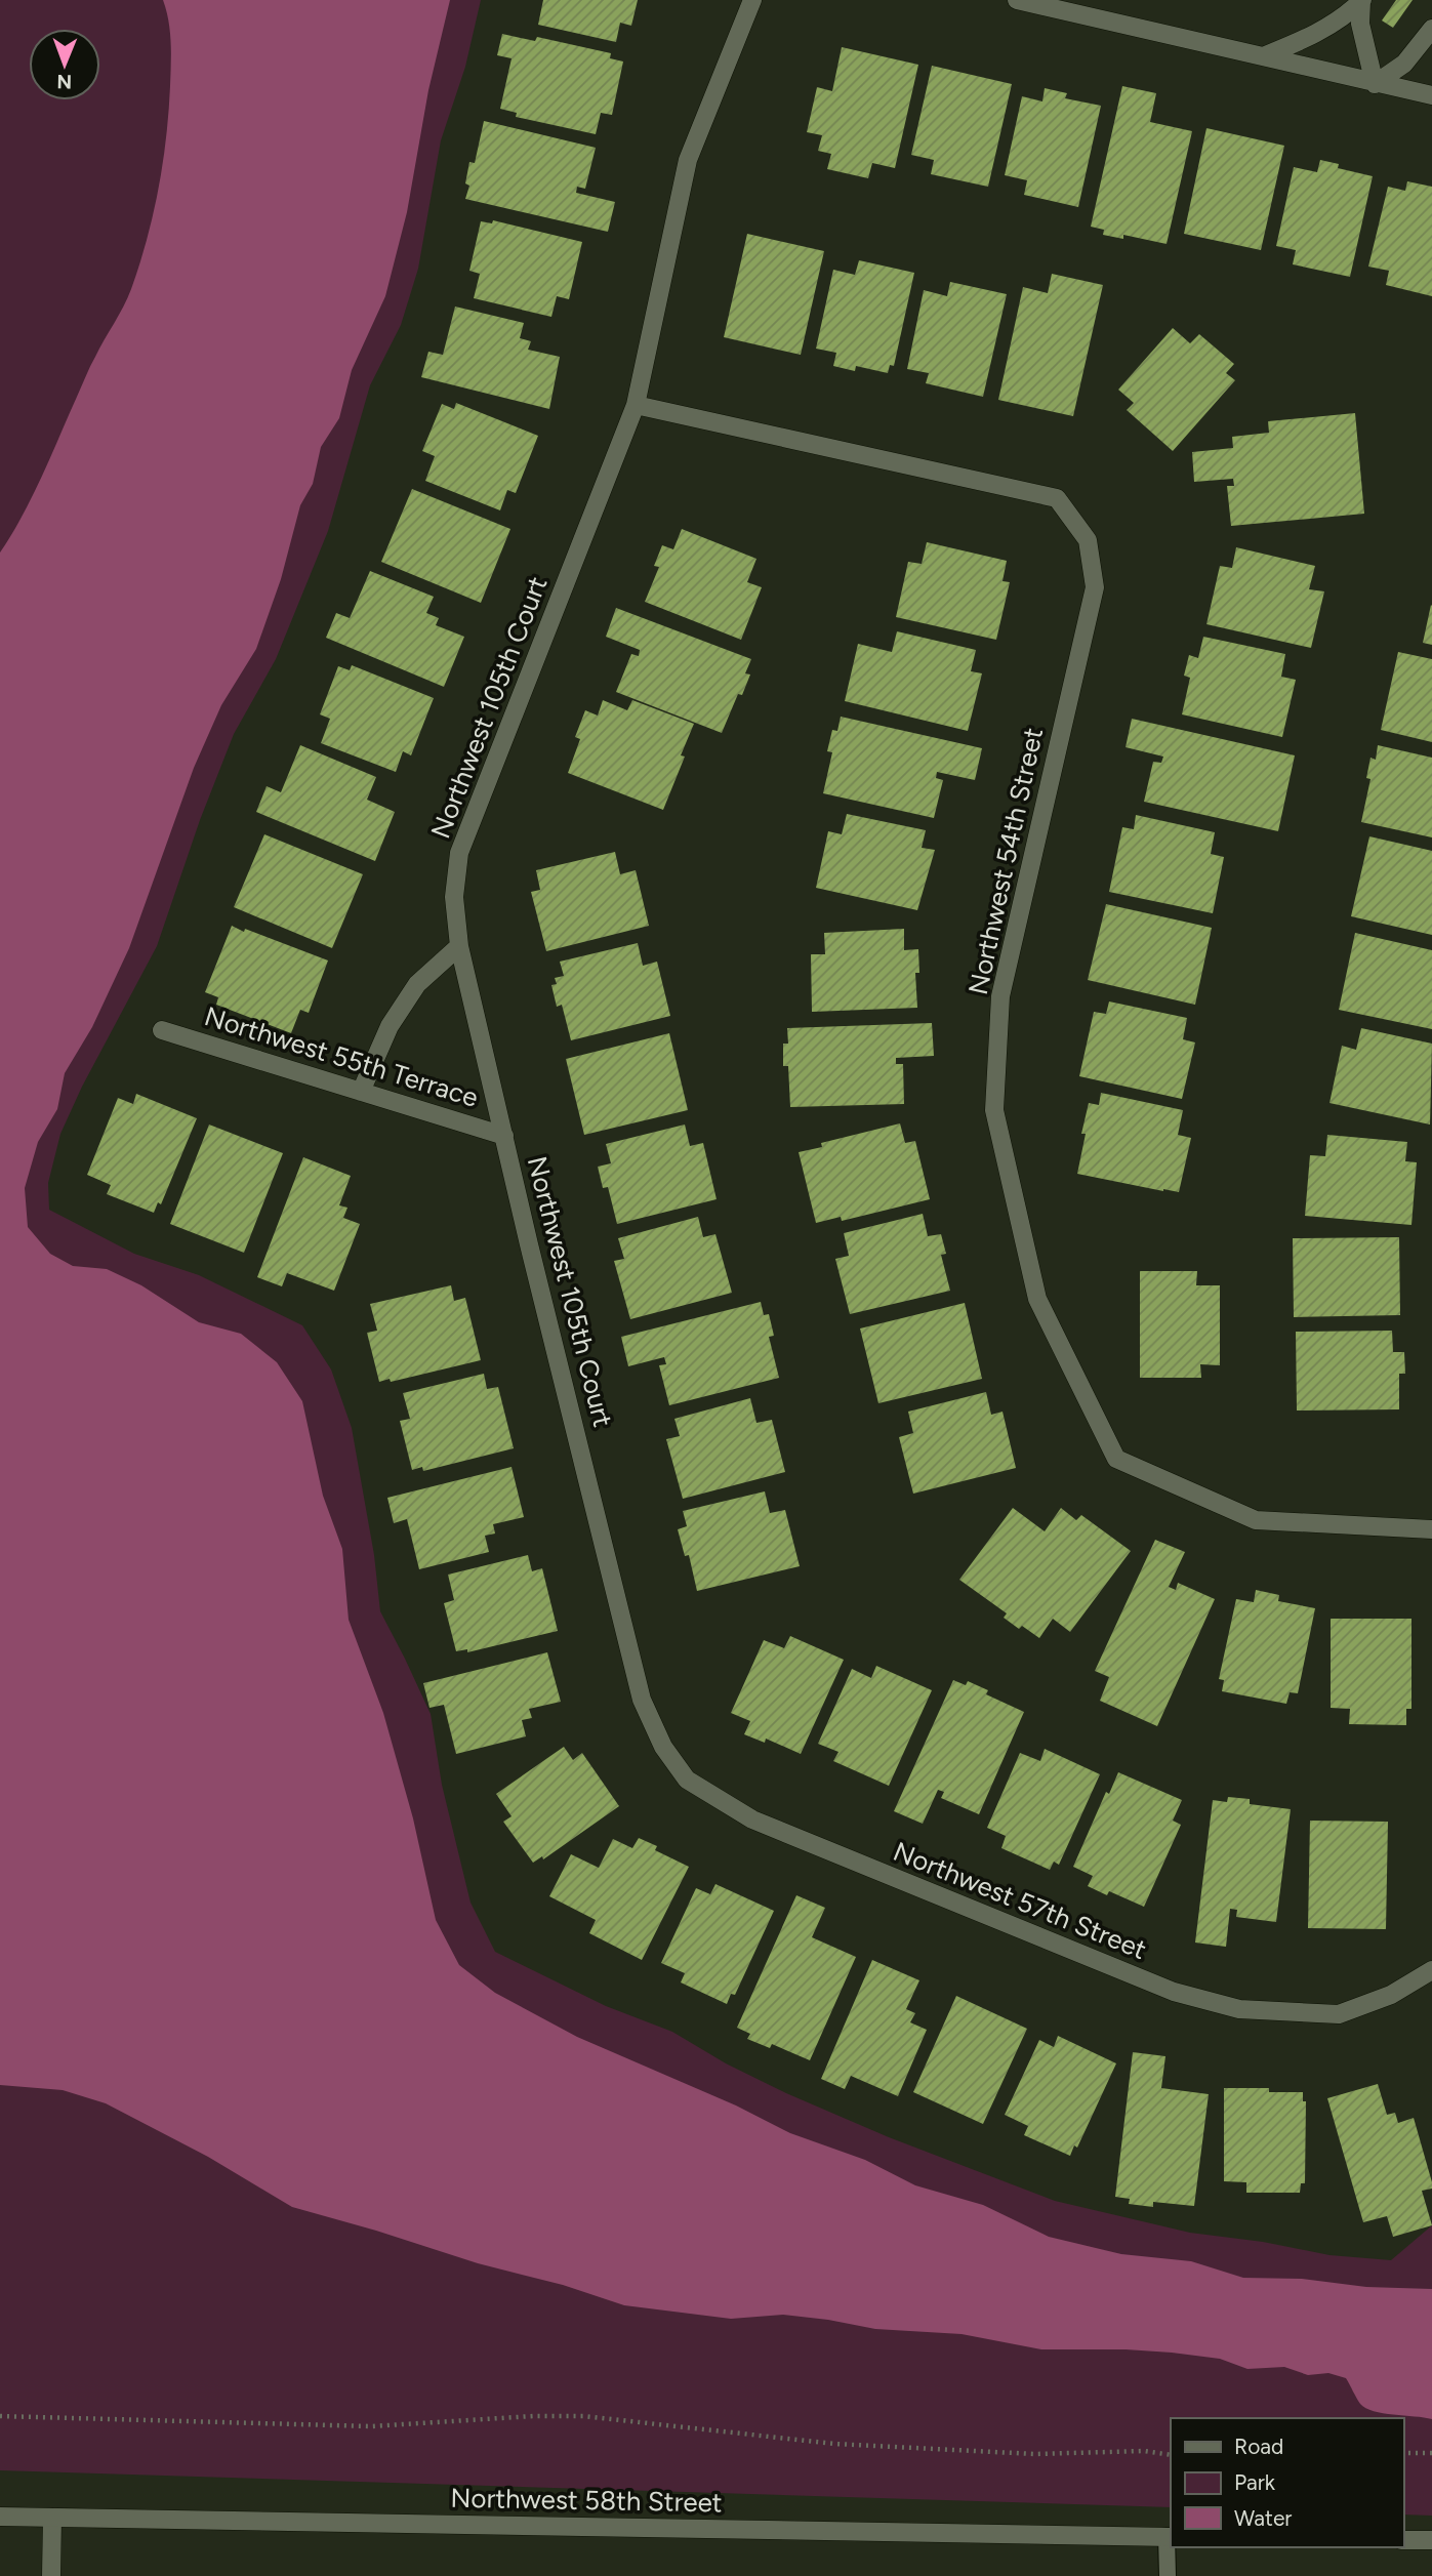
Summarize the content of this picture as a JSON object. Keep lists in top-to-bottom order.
{
  "streets": {
    "street": [
      "Northwest 105th Court",
      "Northwest 54th Street",
      "Northwest 55th Terrace",
      "Northwest 57th Street",
      "Northwest 58th Street"
    ]
  },
  "crossings": [
    ["Northwest 105th Court", "Northwest 54th Street"],
    ["Northwest 105th Court", "Northwest 55th Terrace"],
    ["Northwest 105th Court", "Northwest 57th Street"]
  ],
  "legend": ["Road", "Park", "Water"],
  "north": "bottom"
}
